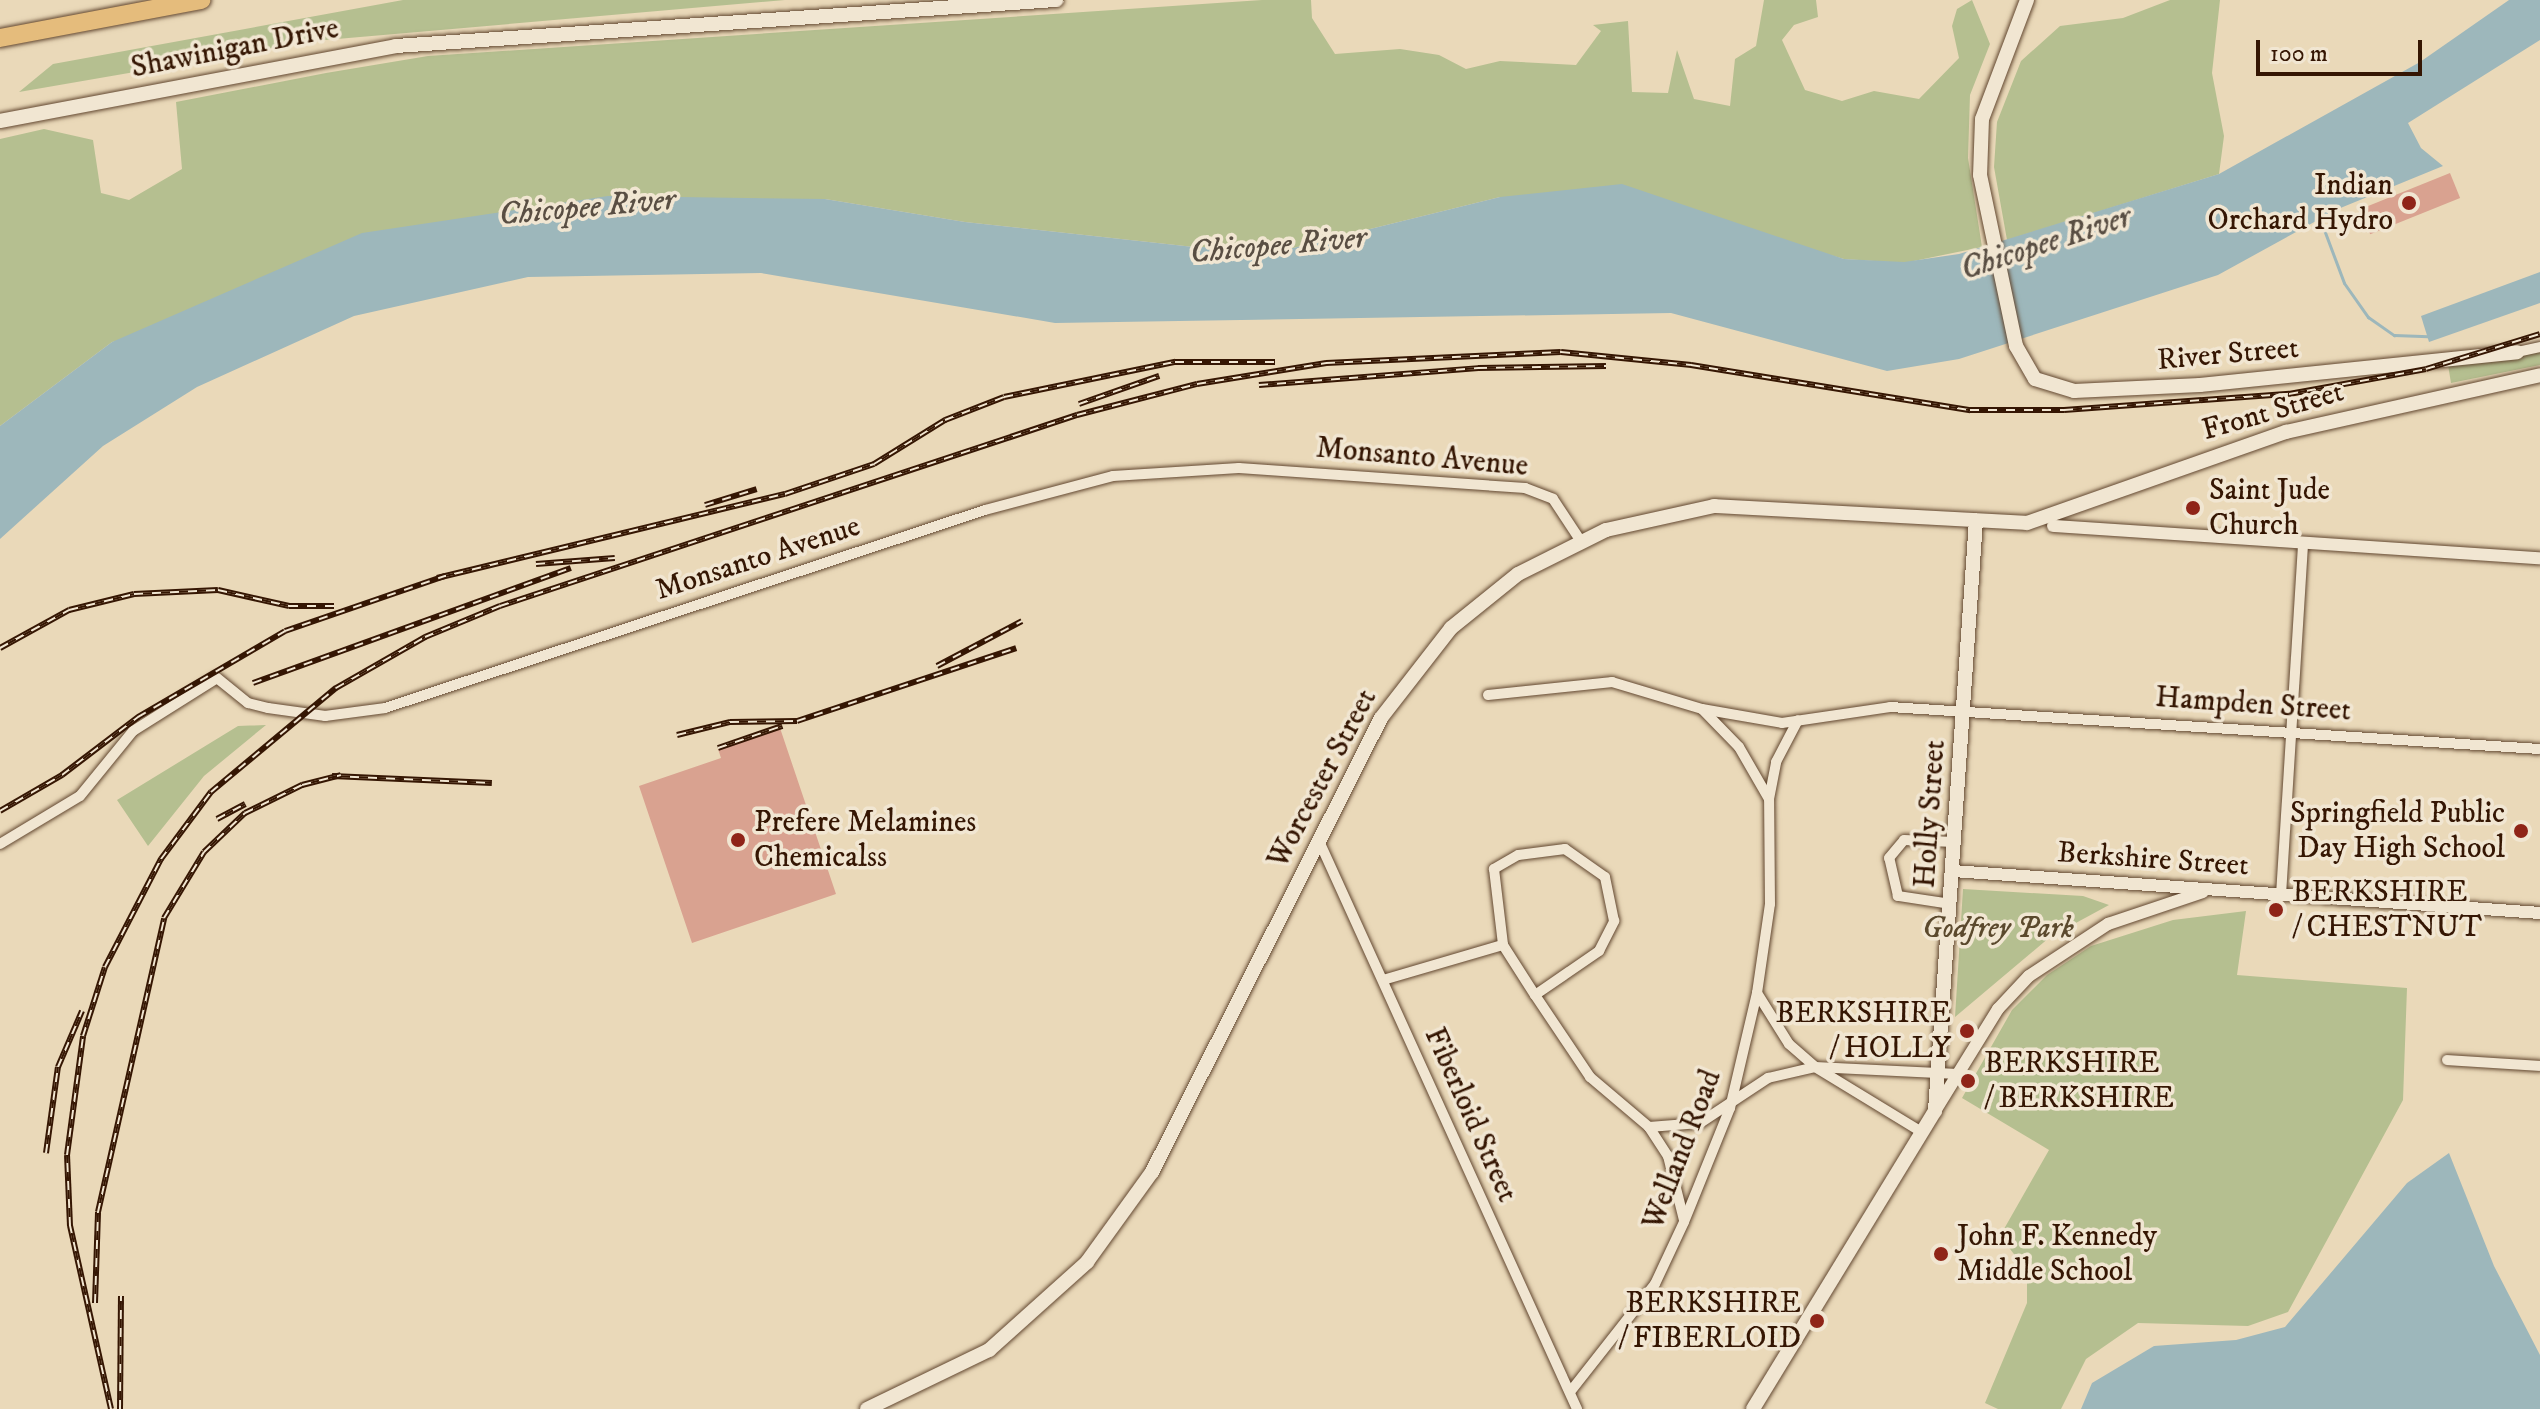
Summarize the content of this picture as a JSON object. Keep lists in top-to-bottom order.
{
  "streets": {
    "main road": [
      "Shawinigan Drive",
      "River Street",
      "Front Street",
      "Worcester Street",
      "Holly Street"
    ],
    "street": [
      "Monsanto Avenue",
      "Hampden Street",
      "Berkshire Street",
      "Fiberloid Street",
      "Welland Road"
    ]
  },
  "crossings": [
    ["Front Street", "Worcester Street"],
    ["Monsanto Avenue", "Worcester Street"],
    ["Hampden Street", "Holly Street"],
    ["Hampden Street", "Welland Road"],
    ["Worcester Street", "Holly Street"],
    ["Worcester Street", "Fiberloid Street"],
    ["Holly Street", "Berkshire Street"],
    ["Fiberloid Street", "Welland Road"]
  ],
  "water": ["Chicopee River"],
  "parks": ["Godfrey Park"],
  "places": [
    "Indian Orchard Hydro",
    "Saint Jude Church",
    "Springfield Public Day High School",
    "Prefere Melamines Chemicalss",
    "BERKSHIRE / CHESTNUT",
    "BERKSHIRE / HOLLY",
    "BERKSHIRE / BERKSHIRE",
    "John F. Kennedy Middle School",
    "BERKSHIRE / FIBERLOID"
  ],
  "scale_bar": "100 m"
}
